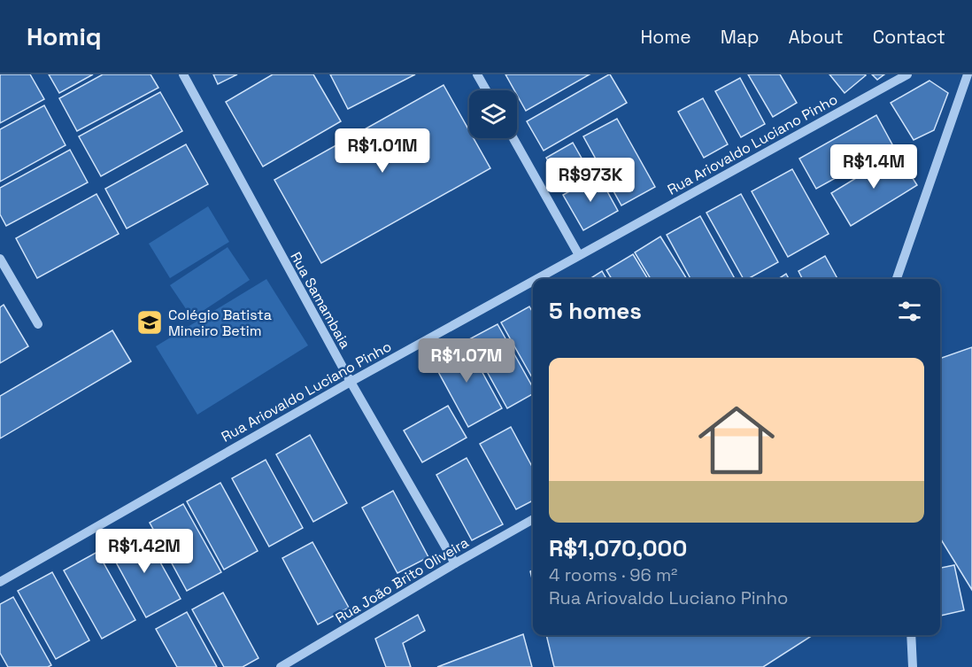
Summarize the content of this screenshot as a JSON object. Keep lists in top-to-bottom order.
{
  "streets": {
    "street": ["Rua Ariovaldo Luciano Pinho", "Rua Samambaia", "Rua João Brito Oliveira"]
  },
  "crossings": [
    ["Rua Ariovaldo Luciano Pinho", "Rua Samambaia"],
    ["Rua Samambaia", "Rua João Brito Oliveira"]
  ],
  "places": {
    "school or university": ["Colégio Batista Mineiro Betim"]
  },
  "page": {
    "header": "Homiq",
    "nav": [
      "Home",
      "Map",
      "About",
      "Contact"
    ],
    "price": [
      "R$1.01M",
      "R$1.4M",
      "R$973K",
      "R$1.07M",
      "R$1.42M"
    ],
    "heading": "5 homes",
    "list": [
      {
        "name": "R$1,070,000",
        "note": "4 rooms · 96 m² · Rua Ariovaldo Luciano Pinho"
      }
    ]
  }
}
